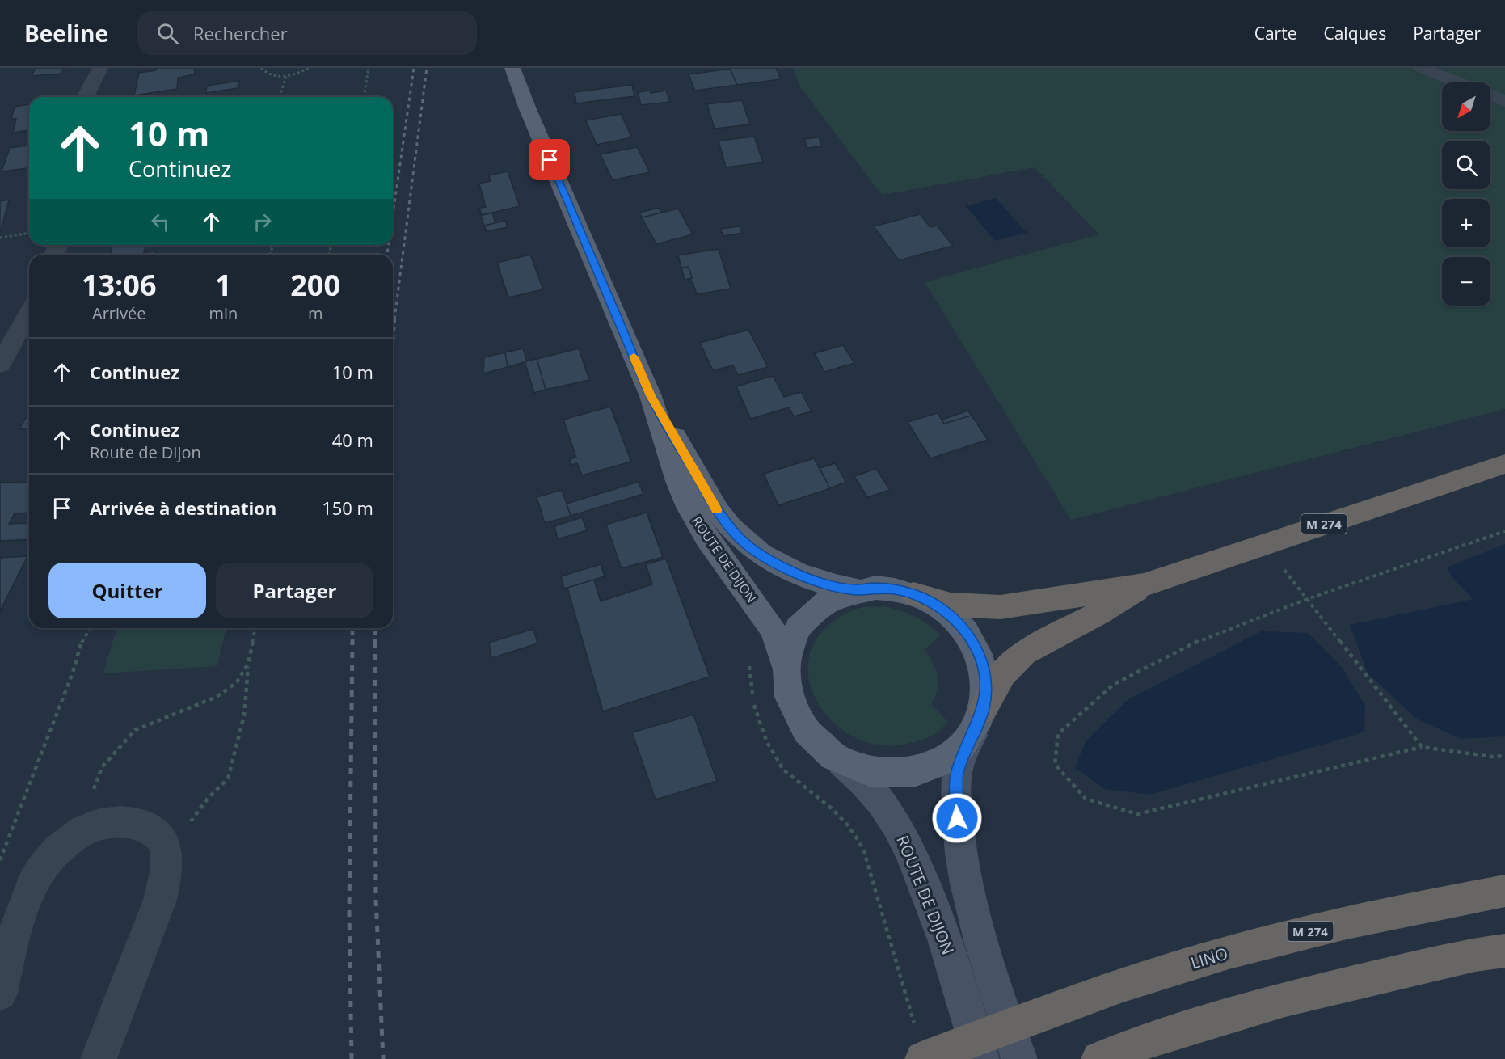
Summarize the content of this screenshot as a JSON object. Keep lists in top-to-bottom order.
{
  "streets": {
    "highway": ["M 274", "LINO"],
    "main road": ["ROUTE DE DIJON"]
  },
  "north": "bottom left",
  "page": {
    "header": "Beeline",
    "search": "Rechercher",
    "nav": ["Carte", "Calques", "Partager"],
    "map_buttons": ["+", "−"],
    "turn": ["10 m", "Continuez"],
    "eta": [
      "13:06",
      "Arrivée",
      "1",
      "min",
      "200",
      "m"
    ],
    "list": [
      {
        "name": "Continuez",
        "value": "10 m"
      },
      {
        "name": "Continuez",
        "note": "Route de Dijon",
        "value": "40 m"
      },
      {
        "name": "Arrivée à destination",
        "value": "150 m"
      }
    ],
    "buttons": ["Quitter", "Partager"]
  }
}
